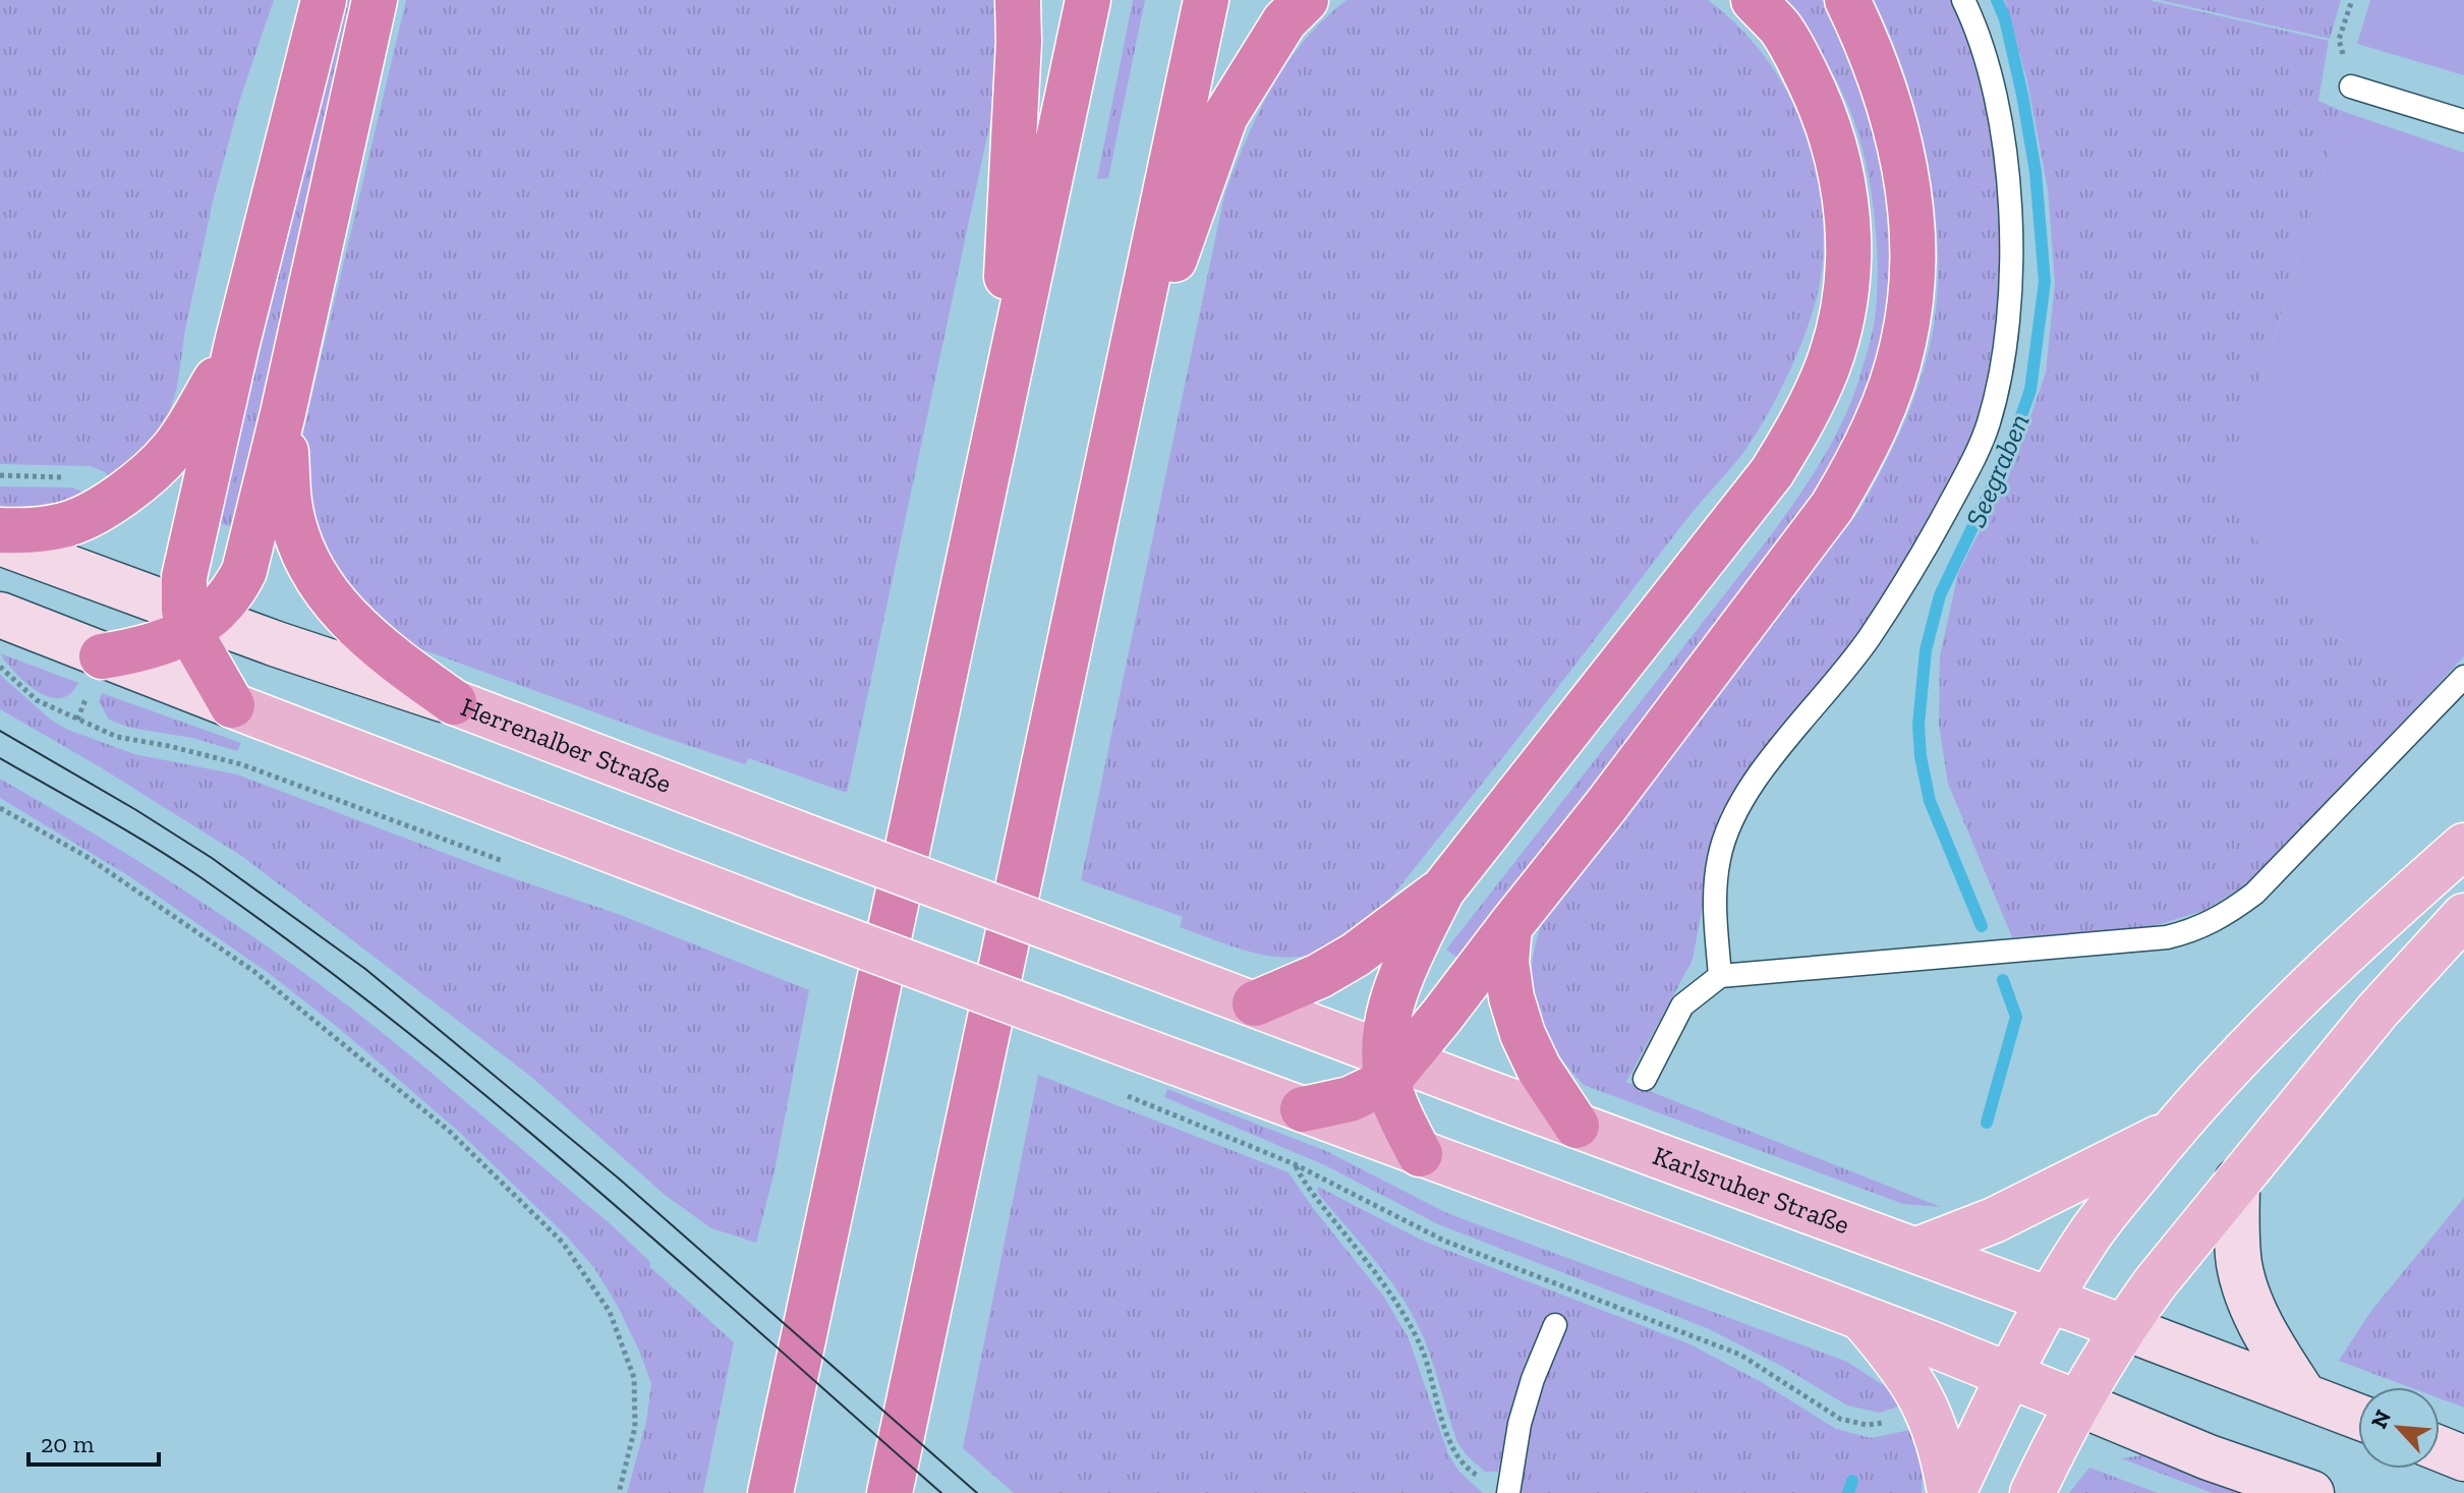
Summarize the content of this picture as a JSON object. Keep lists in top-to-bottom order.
{
  "streets": {
    "main road": ["Herrenalber Straße", "Karlsruher Straße"]
  },
  "crossings": [
    ["Herrenalber Straße", "Karlsruher Straße"]
  ],
  "water": ["Seegraben"],
  "scale_bar": "20 m",
  "north": "top left"
}
